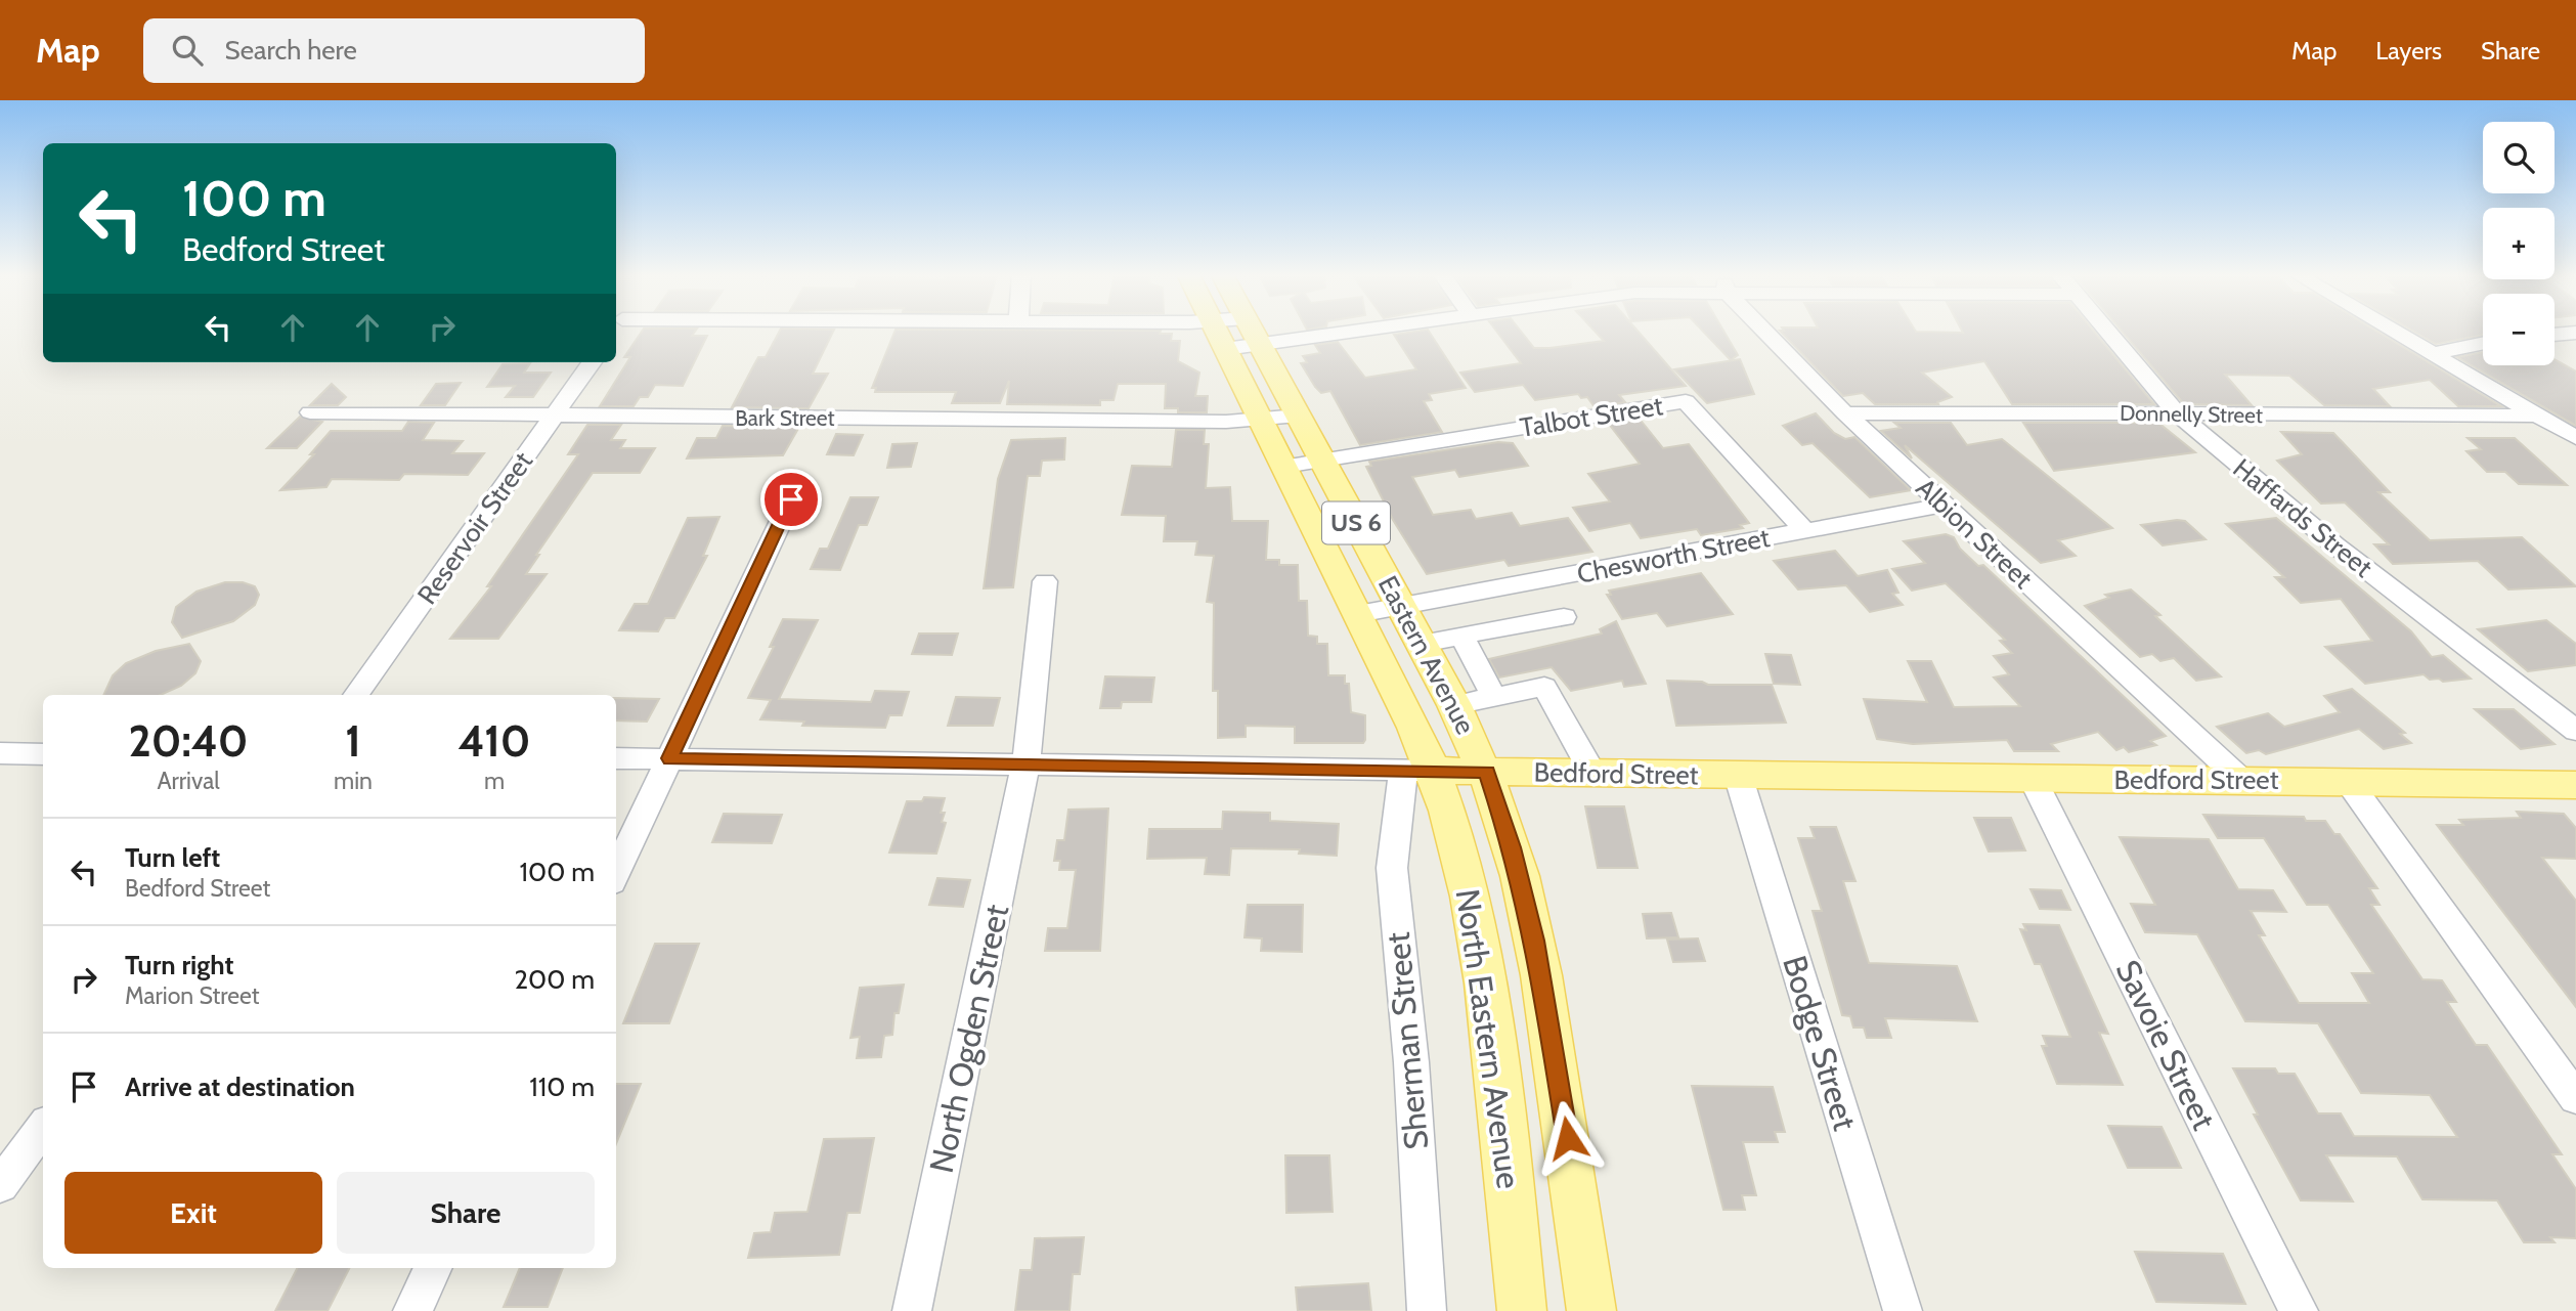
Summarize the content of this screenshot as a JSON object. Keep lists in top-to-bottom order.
{
  "streets": {
    "main road": [
      "US 6",
      "Eastern Avenue",
      "Bedford Street",
      "North Eastern Avenue"
    ],
    "street": [
      "Donnelly Street",
      "Talbot Street",
      "Bark Street",
      "Haffards Street",
      "Reservoir Street",
      "Albion Street",
      "Chesworth Street",
      "North Ogden Street",
      "Sherman Street",
      "Bodge Street",
      "Savoie Street"
    ]
  },
  "crossings": [
    ["Donnelly Street", "Haffards Street"],
    ["Donnelly Street", "Albion Street"],
    ["Talbot Street", "Chesworth Street"],
    ["Talbot Street", "Eastern Avenue"],
    ["Bark Street", "Reservoir Street"],
    ["Bark Street", "Eastern Avenue"],
    ["Albion Street", "Chesworth Street"],
    ["Albion Street", "Bedford Street"],
    ["Chesworth Street", "Eastern Avenue"],
    ["Eastern Avenue", "Bedford Street"],
    ["Eastern Avenue", "North Eastern Avenue"],
    ["Eastern Avenue", "Sherman Street"],
    ["Bedford Street", "North Ogden Street"],
    ["Bedford Street", "North Eastern Avenue"],
    ["Bedford Street", "Sherman Street"],
    ["Bedford Street", "Bodge Street"],
    ["Bedford Street", "Savoie Street"],
    ["North Eastern Avenue", "Sherman Street"]
  ],
  "page": {
    "header": "Map",
    "search": "Search here",
    "nav": ["Map", "Layers", "Share"],
    "map_buttons": ["+", "−"],
    "turn": ["100 m", "Bedford Street"],
    "eta": [
      "20:40",
      "Arrival",
      "1",
      "min",
      "410",
      "m"
    ],
    "list": [
      {
        "name": "Turn left",
        "note": "Bedford Street",
        "value": "100 m"
      },
      {
        "name": "Turn right",
        "note": "Marion Street",
        "value": "200 m"
      },
      {
        "name": "Arrive at destination",
        "value": "110 m"
      }
    ],
    "buttons": ["Exit", "Share"]
  }
}
